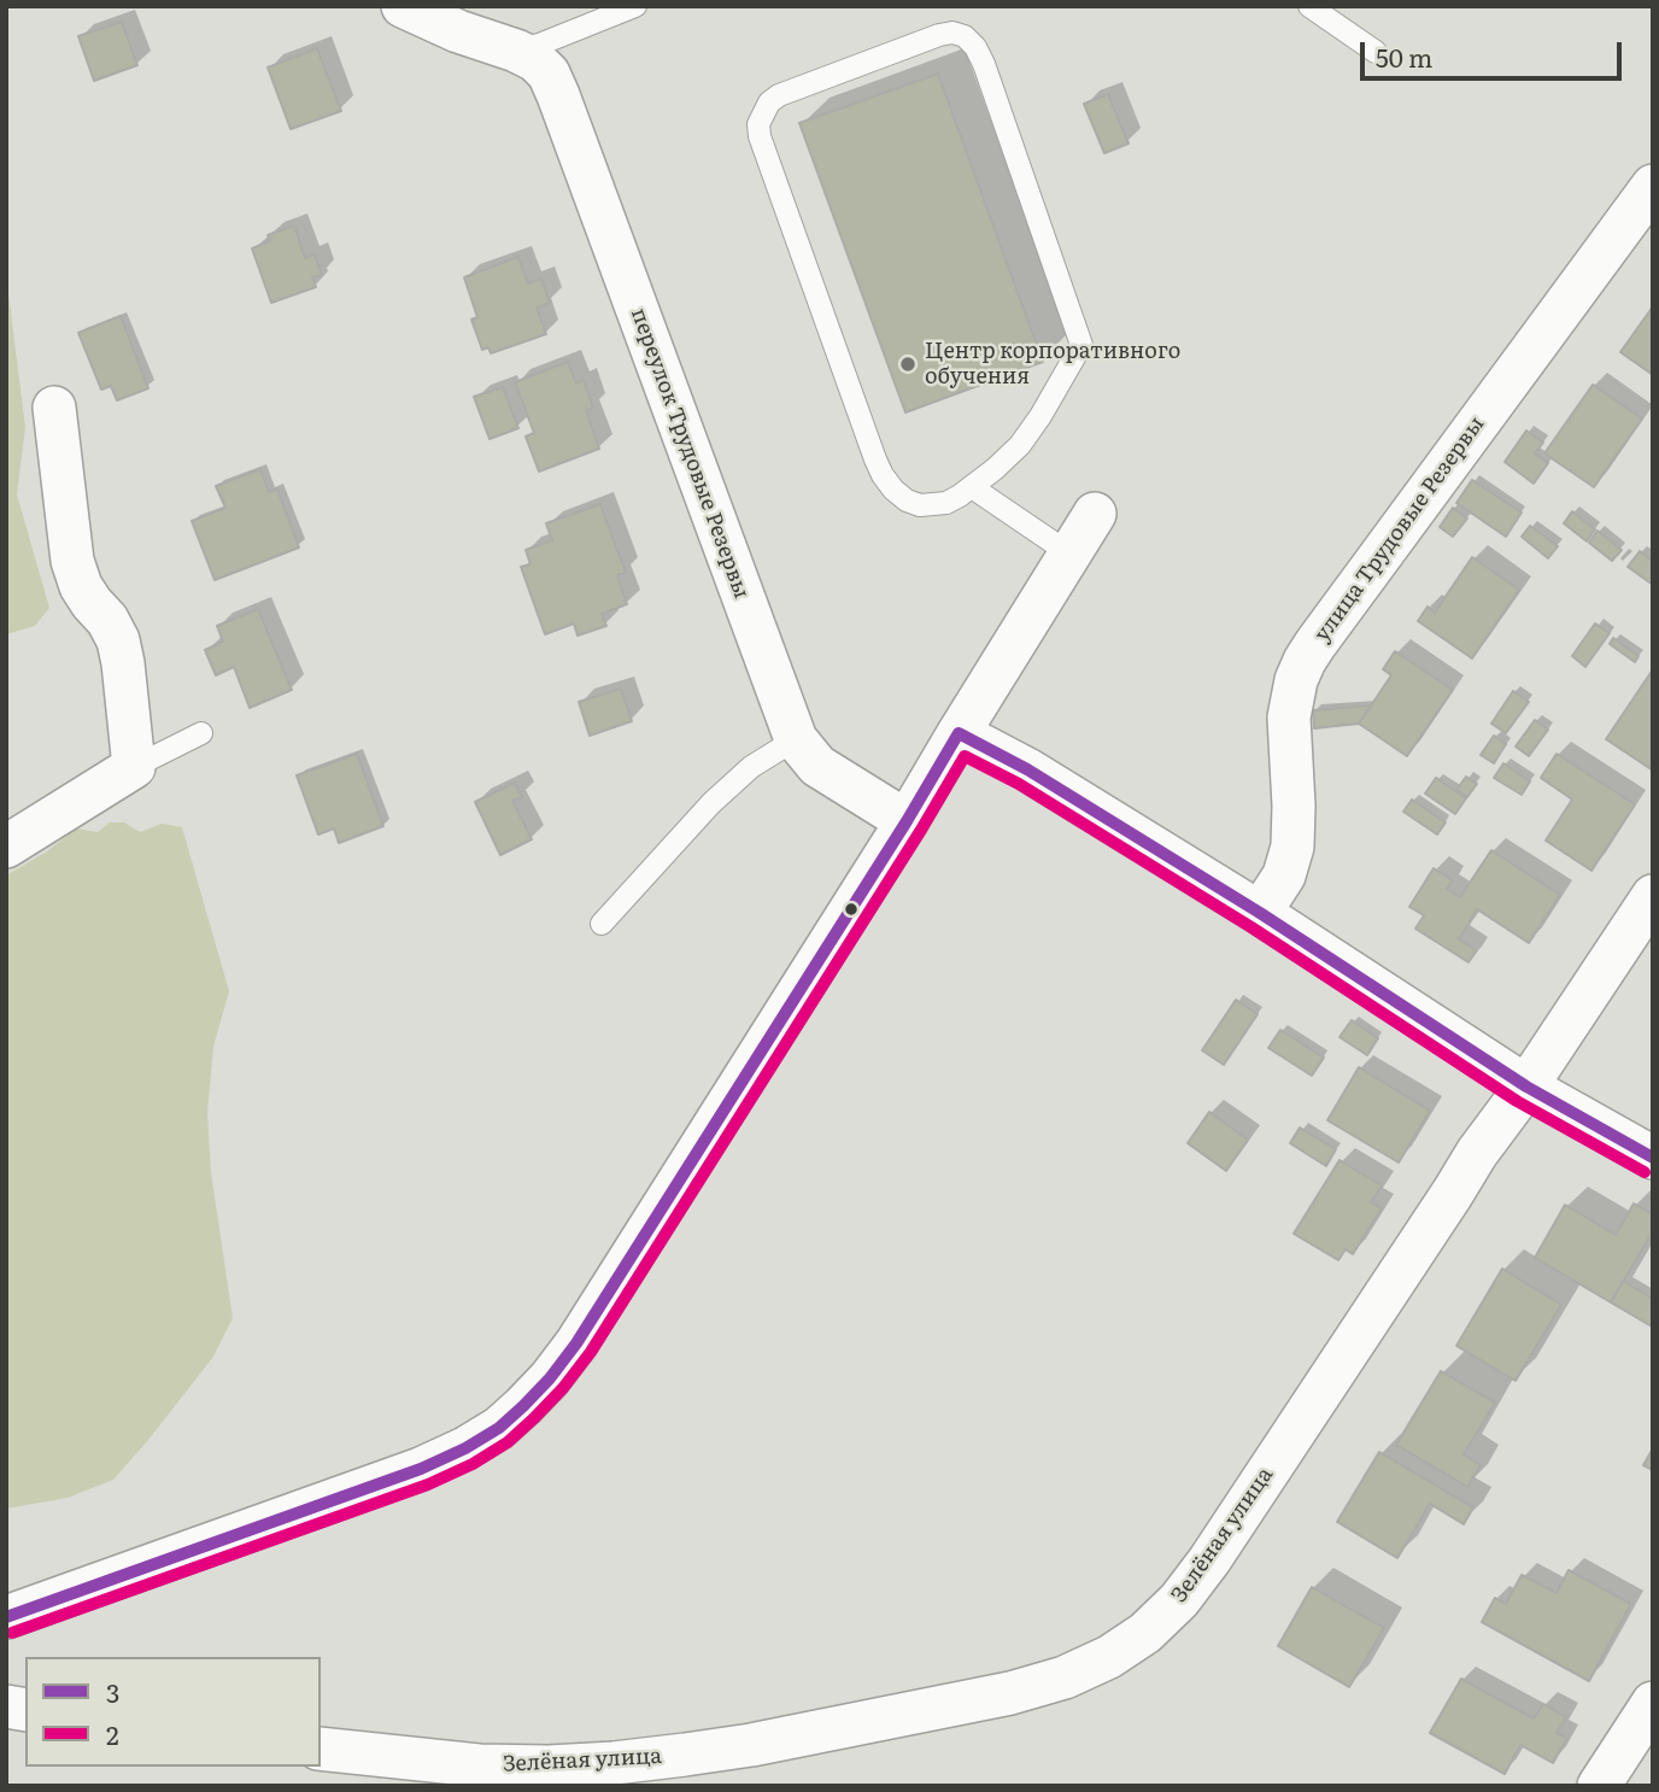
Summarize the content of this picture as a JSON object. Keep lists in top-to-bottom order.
{
  "streets": {
    "street": ["переулок Трудовые Резервы", "улица Трудовые Резервы", "Зелёная улица"]
  },
  "places": ["Центр корпоративного обучения"],
  "lines": ["transit line 3", "transit line 2"],
  "legend": ["3", "2"],
  "scale_bar": "50 m"
}
